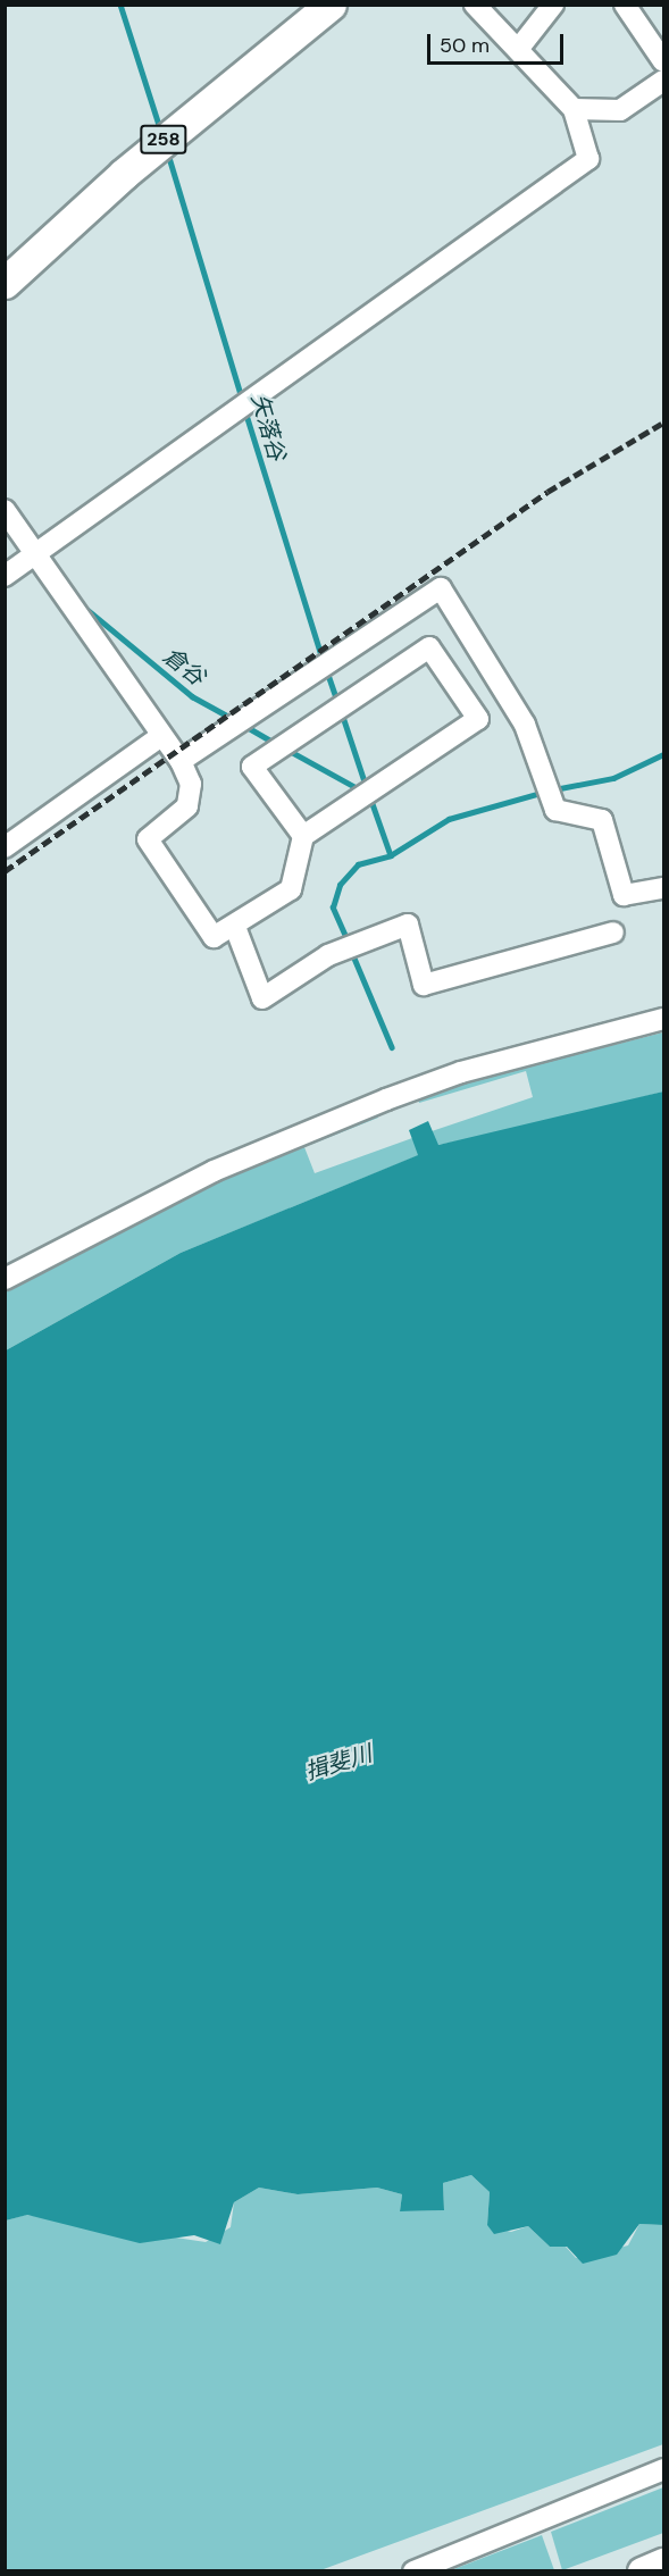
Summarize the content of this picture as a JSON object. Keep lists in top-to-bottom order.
{
  "streets": {
    "highway": ["258"]
  },
  "water": ["矢落谷", "倉谷", "揖斐川"],
  "scale_bar": "50 m"
}
